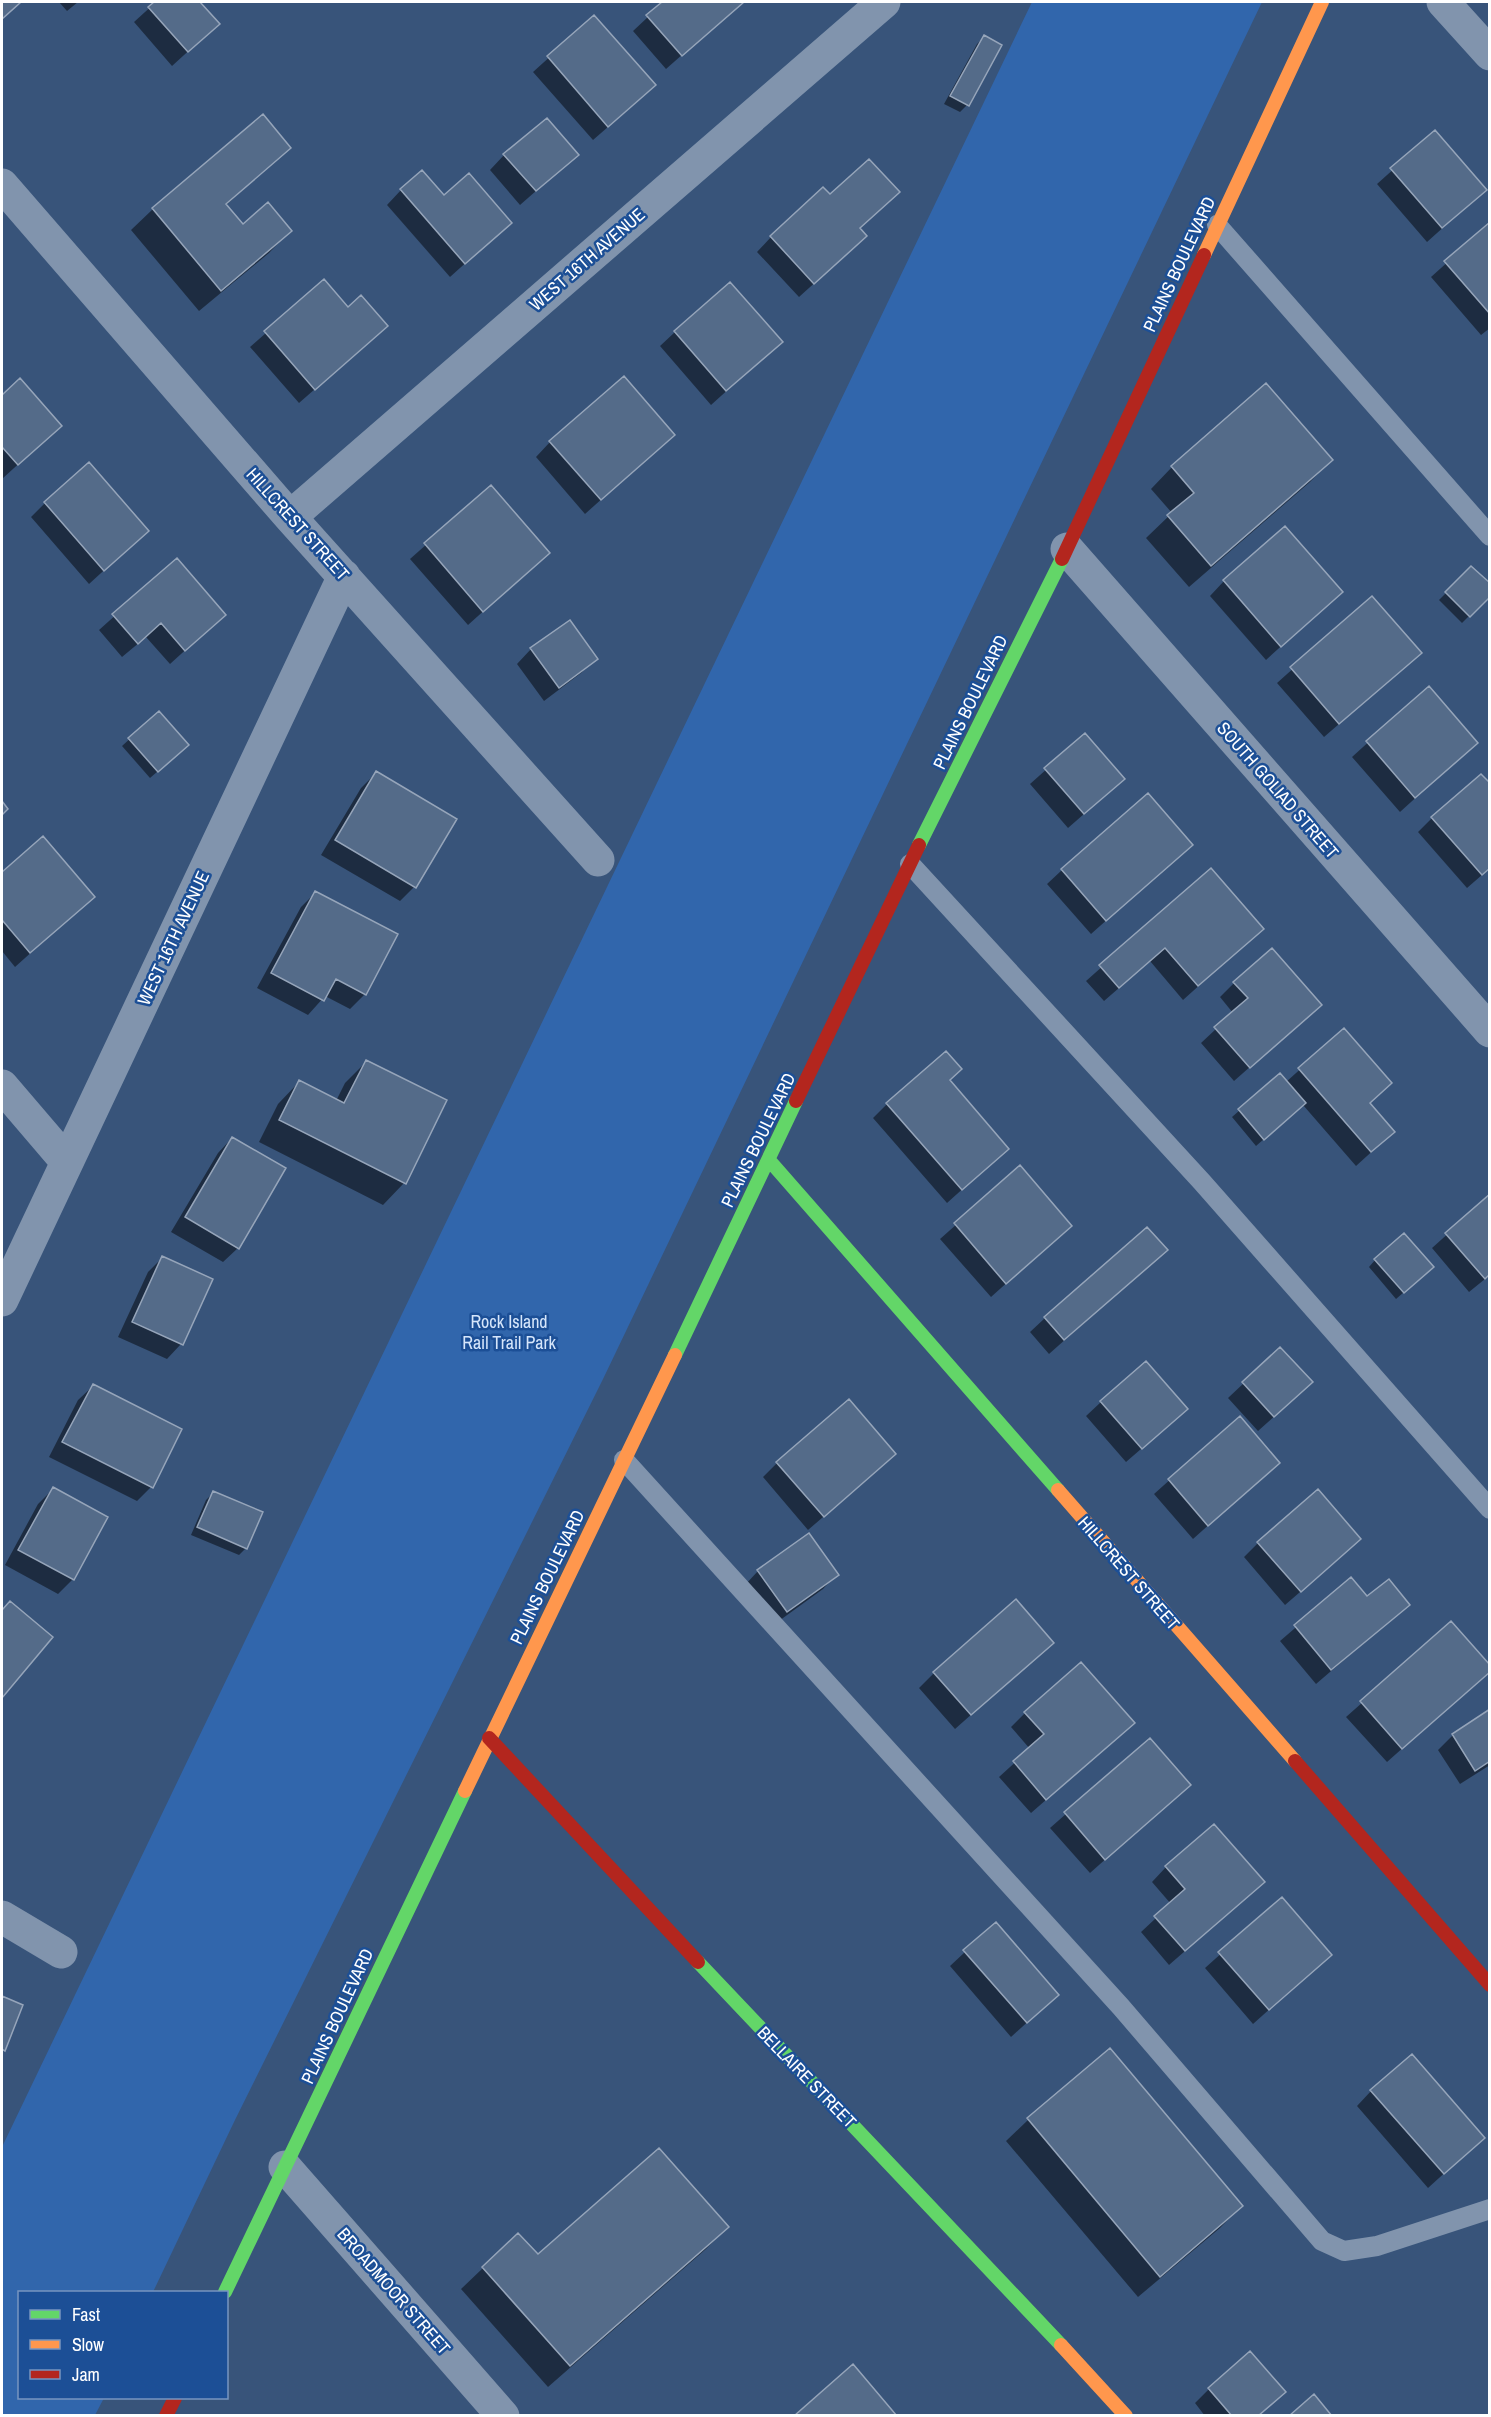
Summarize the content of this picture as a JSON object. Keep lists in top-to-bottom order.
{
  "streets": {
    "main road": ["PLAINS BOULEVARD", "HILLCREST STREET", "BELLAIRE STREET"],
    "street": ["WEST 16TH AVENUE", "SOUTH GOLIAD STREET", "BROADMOOR STREET"]
  },
  "crossings": [
    ["WEST 16TH AVENUE", "HILLCREST STREET"],
    ["PLAINS BOULEVARD", "HILLCREST STREET"],
    ["PLAINS BOULEVARD", "SOUTH GOLIAD STREET"],
    ["PLAINS BOULEVARD", "BELLAIRE STREET"],
    ["PLAINS BOULEVARD", "BROADMOOR STREET"]
  ],
  "parks": ["Rock Island Rail Trail Park"],
  "legend": ["Fast", "Slow", "Jam"]
}
